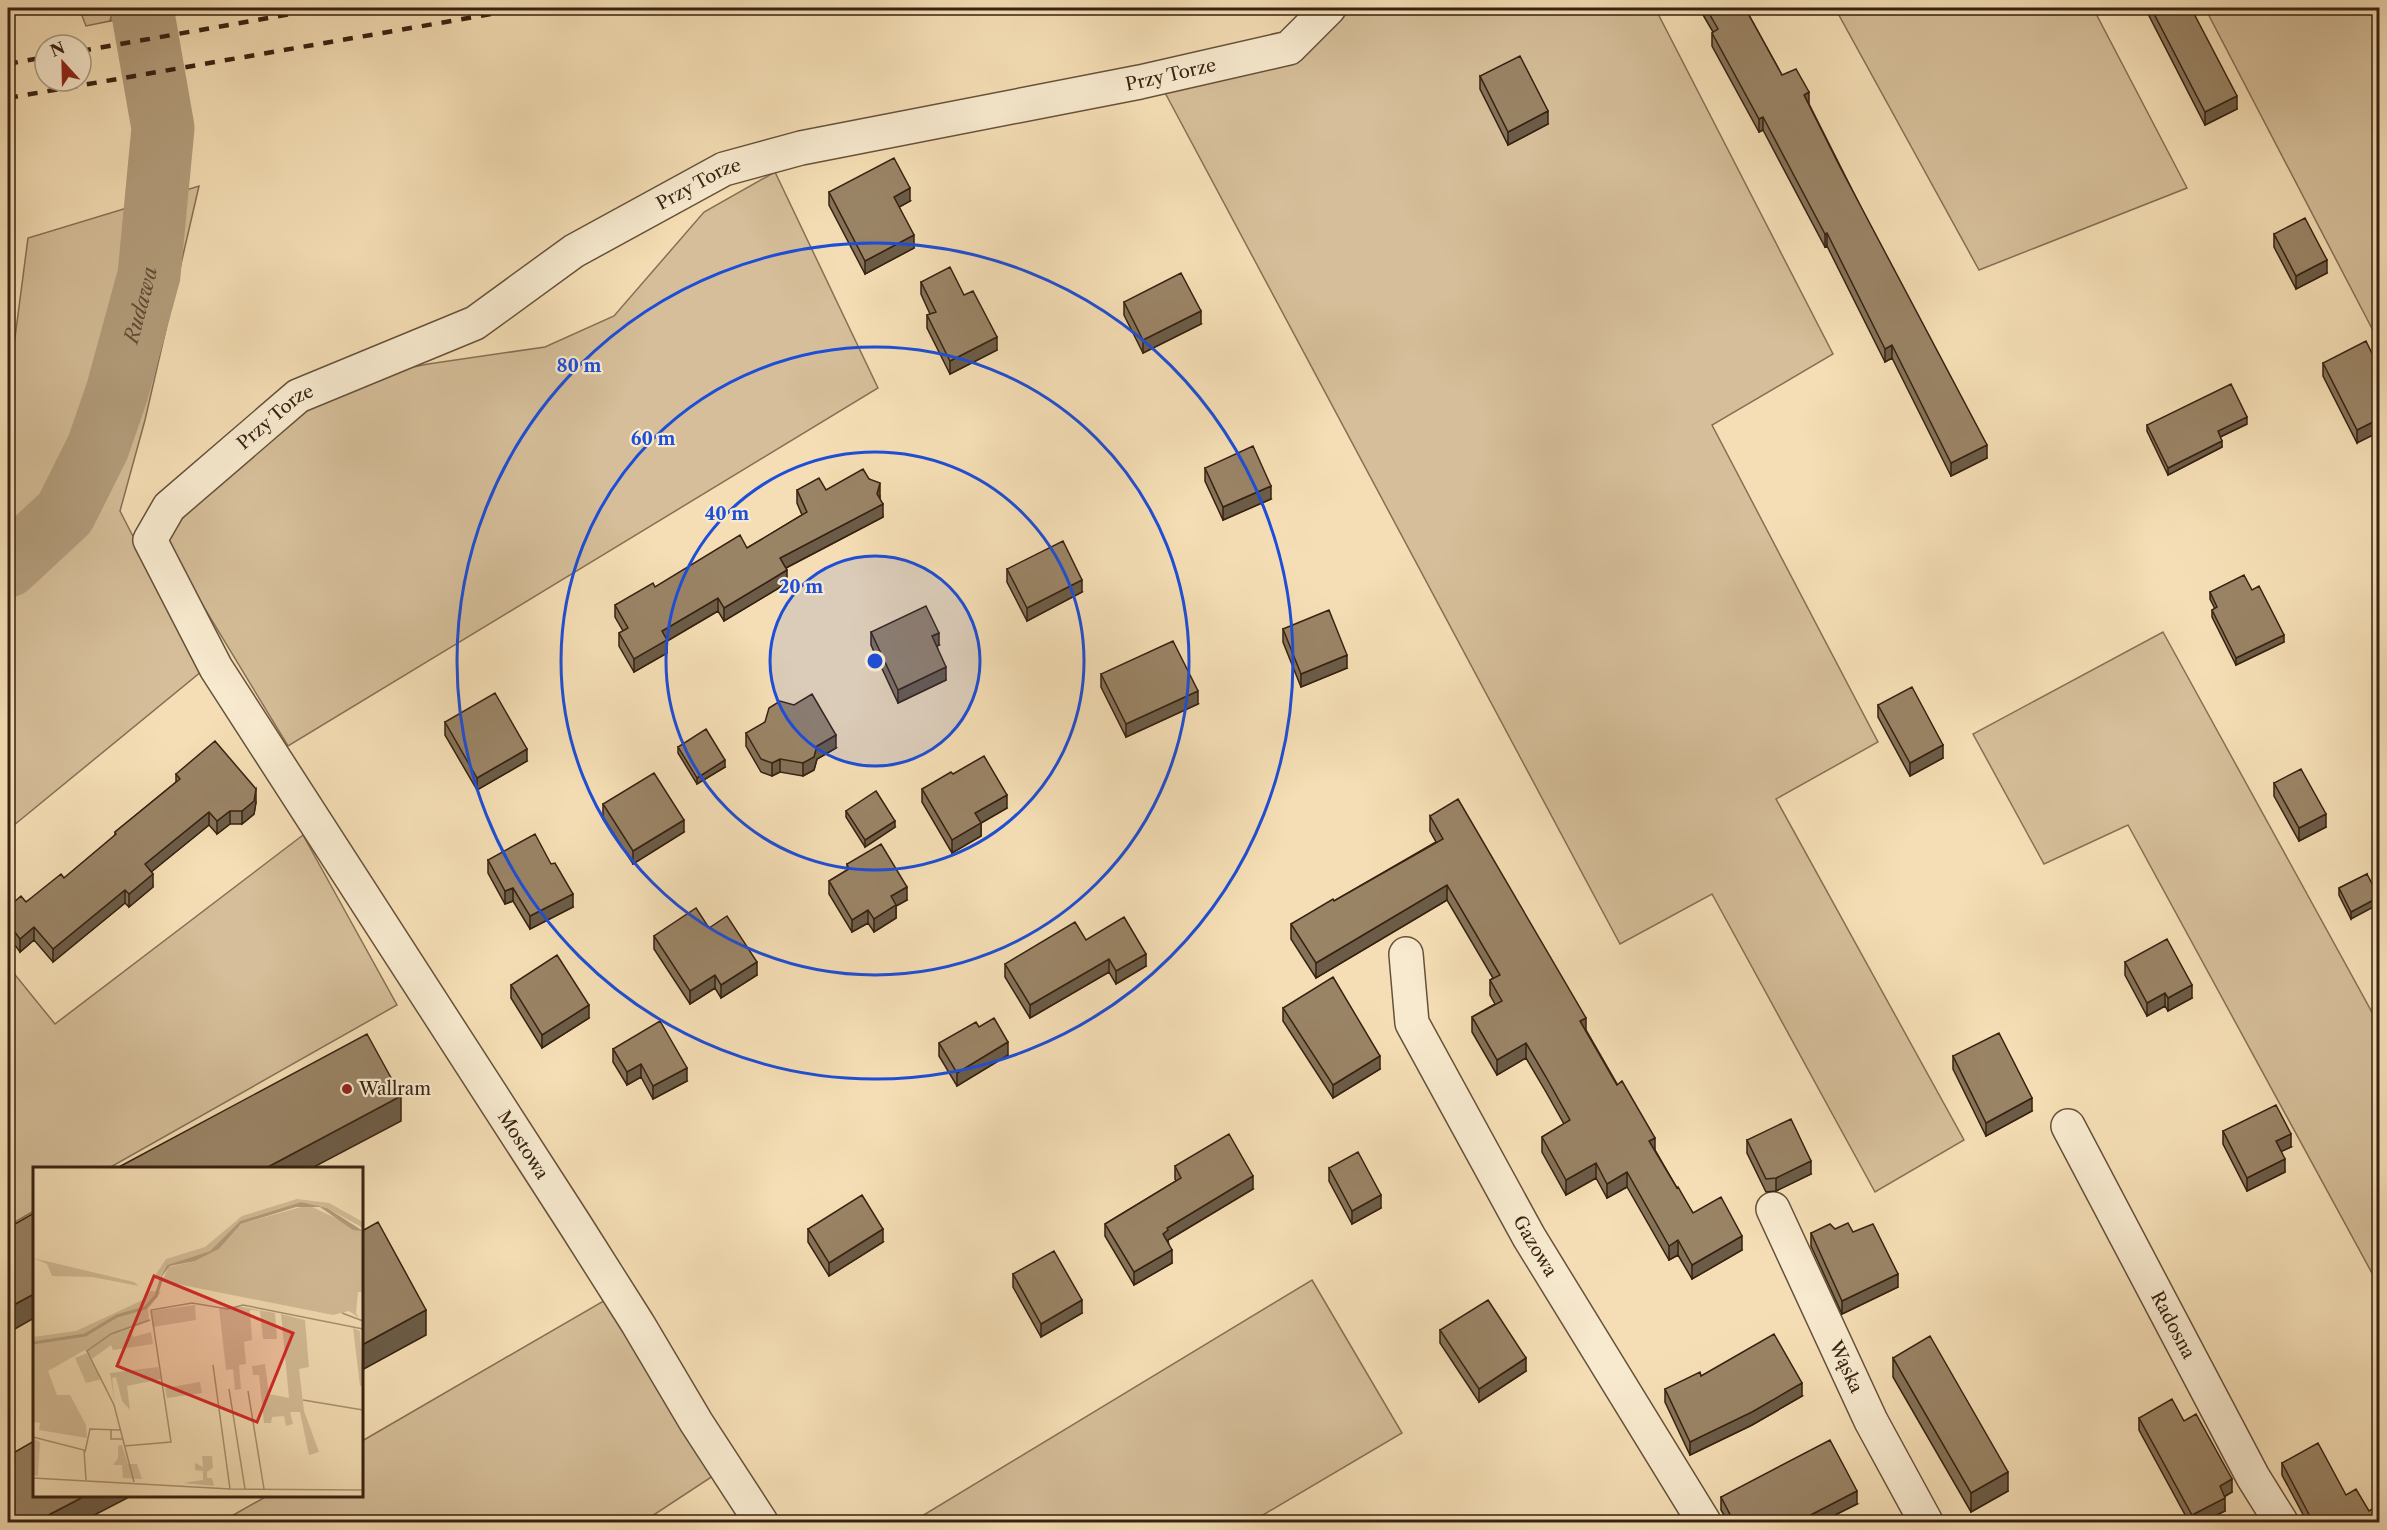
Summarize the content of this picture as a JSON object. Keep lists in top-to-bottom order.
{
  "streets": {
    "street": [
      "Przy Torze",
      "Mostowa",
      "Gazowa",
      "Radosna",
      "Wąska"
    ]
  },
  "crossings": [
    ["Przy Torze", "Mostowa"]
  ],
  "water": ["Rudawa"],
  "places": ["Wallram"],
  "north": "top",
  "rings": [
    "80 m",
    "60 m",
    "40 m",
    "20 m"
  ]
}
